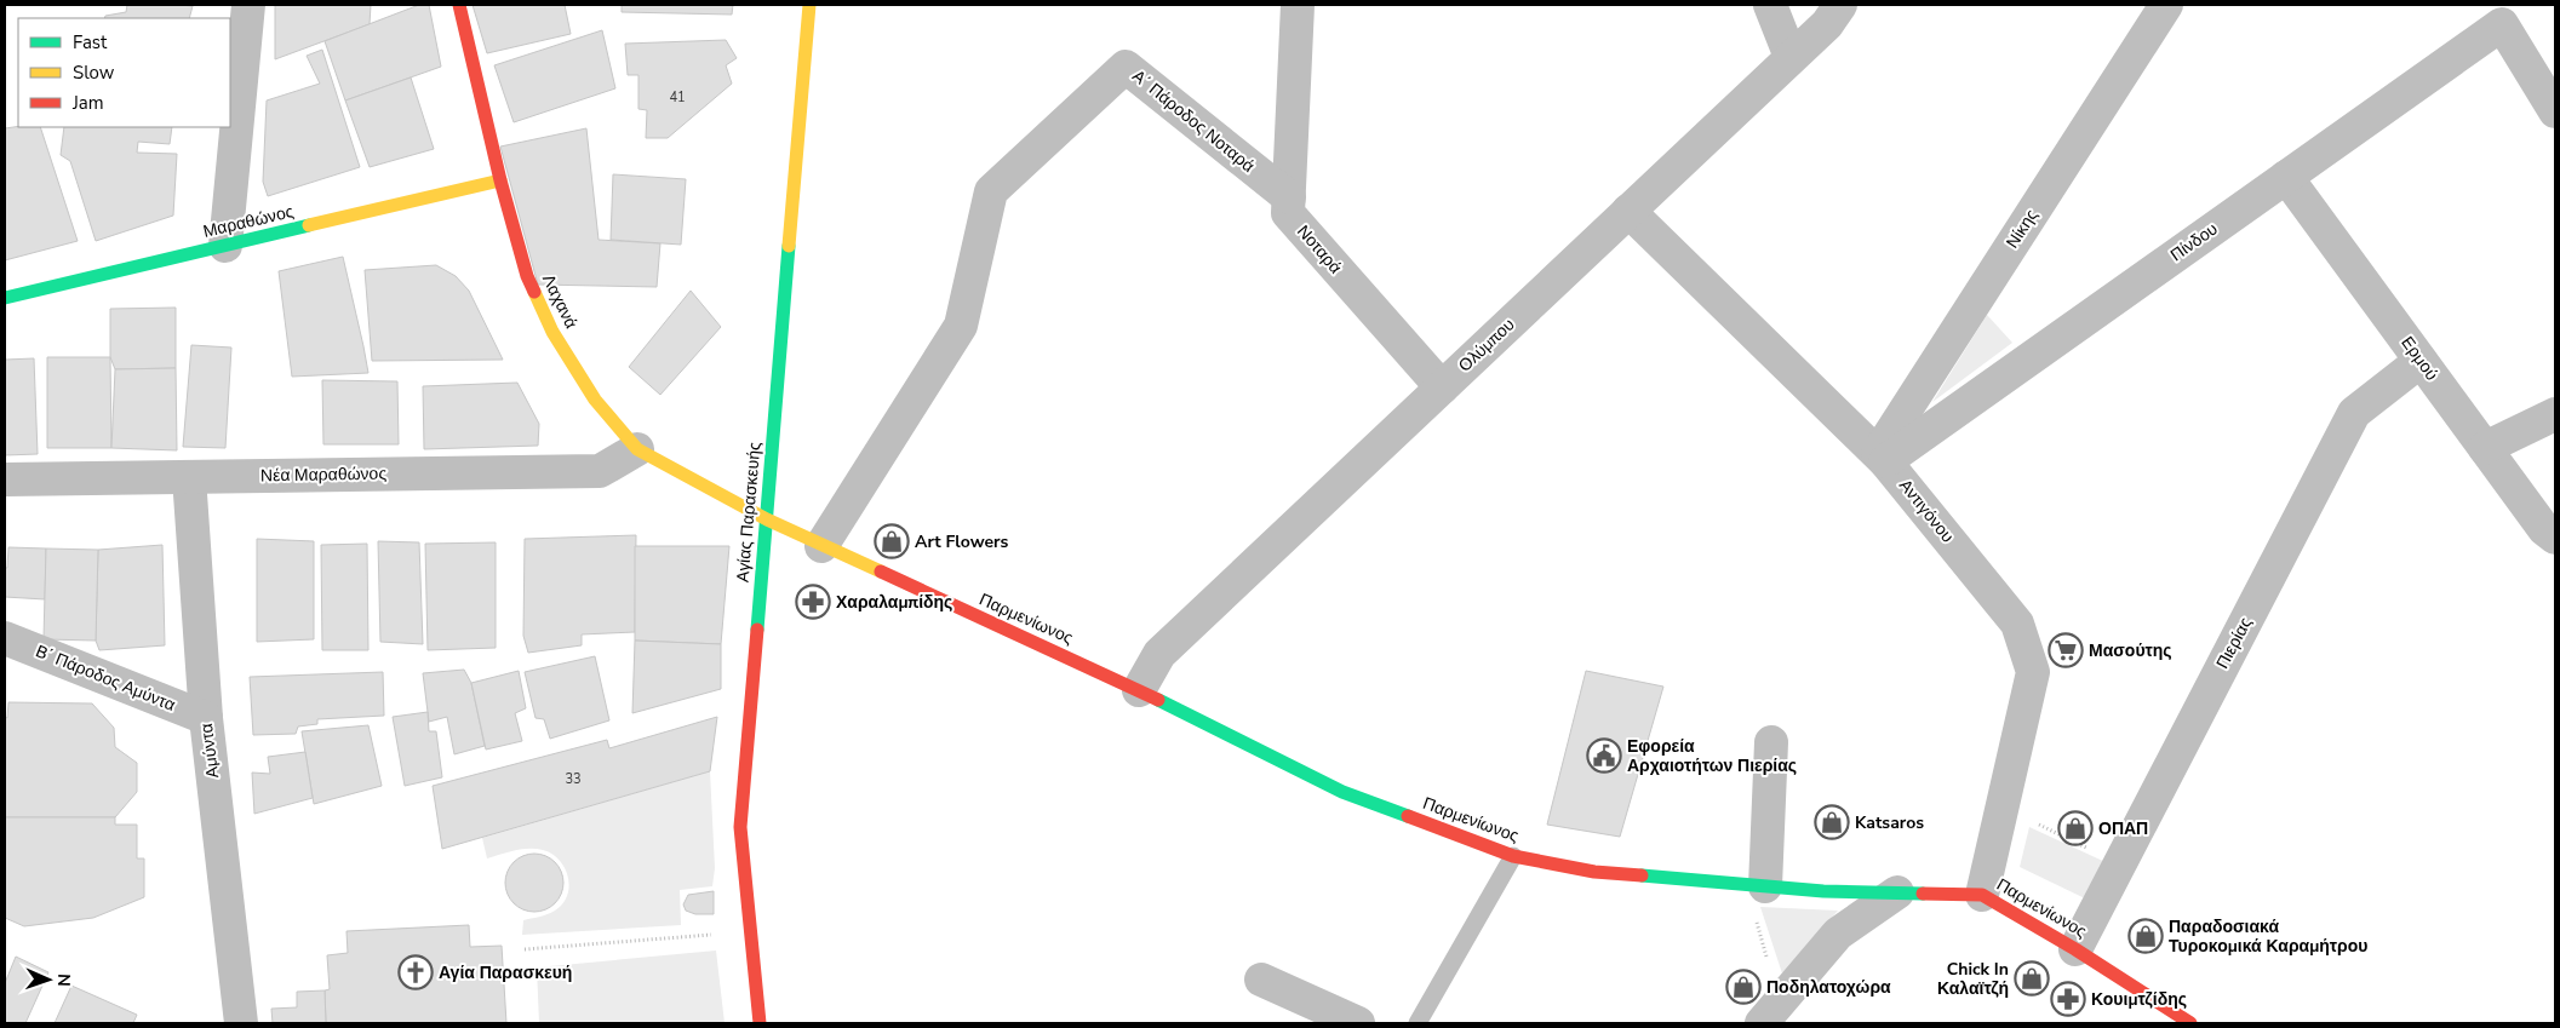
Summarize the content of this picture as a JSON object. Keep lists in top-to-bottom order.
{
  "streets": {
    "street": [
      "Α΄ Πάροδος Νοταρά",
      "Μαραθώνος",
      "Νίκης",
      "Πίνδου",
      "Νοταρά",
      "Λαχανά",
      "Ολύμπου",
      "Ερμού",
      "Νέα Μαραθώνος",
      "Αντιγόνου",
      "Αγίας Παρασκευής",
      "Παρμενίωνος",
      "Πιερίας",
      "Β΄ Πάροδος Αμύντα",
      "Αμύντα"
    ]
  },
  "crossings": [
    ["Α΄ Πάροδος Νοταρά", "Νοταρά"],
    ["Α΄ Πάροδος Νοταρά", "Παρμενίωνος"],
    ["Μαραθώνος", "Λαχανά"],
    ["Νίκης", "Πίνδου"],
    ["Νίκης", "Αντιγόνου"],
    ["Πίνδου", "Ερμού"],
    ["Πίνδου", "Αντιγόνου"],
    ["Νοταρά", "Ολύμπου"],
    ["Λαχανά", "Νέα Μαραθώνος"],
    ["Λαχανά", "Αγίας Παρασκευής"],
    ["Λαχανά", "Παρμενίωνος"],
    ["Ολύμπου", "Αντιγόνου"],
    ["Ολύμπου", "Παρμενίωνος"],
    ["Ερμού", "Πιερίας"],
    ["Νέα Μαραθώνος", "Αμύντα"],
    ["Αντιγόνου", "Παρμενίωνος"],
    ["Αγίας Παρασκευής", "Παρμενίωνος"],
    ["Παρμενίωνος", "Πιερίας"],
    ["Β΄ Πάροδος Αμύντα", "Αμύντα"]
  ],
  "places": {
    "shop": [
      "Art Flowers",
      "Katsaros",
      "ΟΠΑΠ",
      "Παραδοσιακά Τυροκομικά Καραμήτρου",
      "Chick In Καλαϊτζή",
      "Ποδηλατοχώρα"
    ],
    "pharmacy": ["Χαραλαμπίδης", "Κουιμτζίδης"],
    "supermarket": ["Μασούτης"],
    "public building": ["Εφορεία Αρχαιοτήτων Πιερίας"],
    "church": ["Αγία Παρασκευή"]
  },
  "house_numbers": ["41", "33"],
  "legend": ["Fast", "Slow", "Jam"],
  "north": "right"
}
